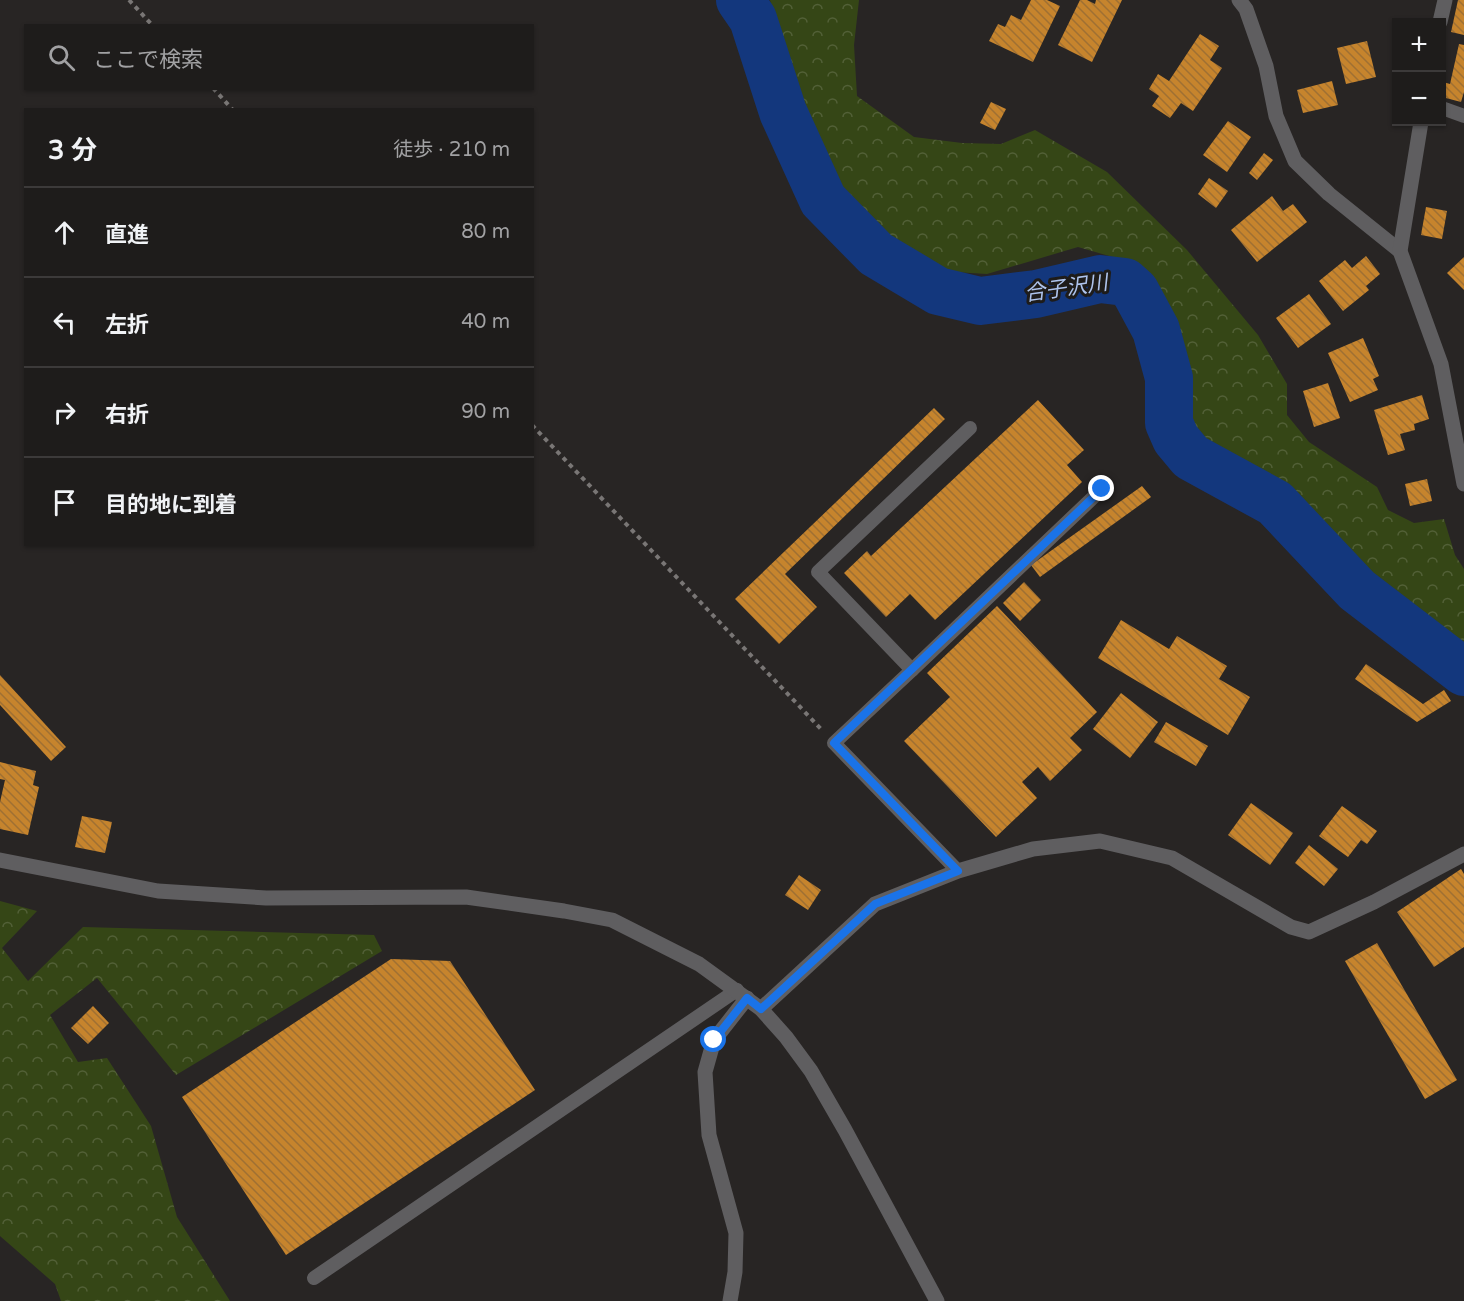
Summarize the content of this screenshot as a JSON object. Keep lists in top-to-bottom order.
{
  "water": ["合子沢川"],
  "page": {
    "map_buttons": ["+", "−"],
    "search": "ここで検索",
    "heading": ["3 分", "徒歩 · 210 m"],
    "list": [
      ["直進", "80 m"],
      ["左折", "40 m"],
      ["右折", "90 m"],
      "目的地に到着"
    ]
  }
}
